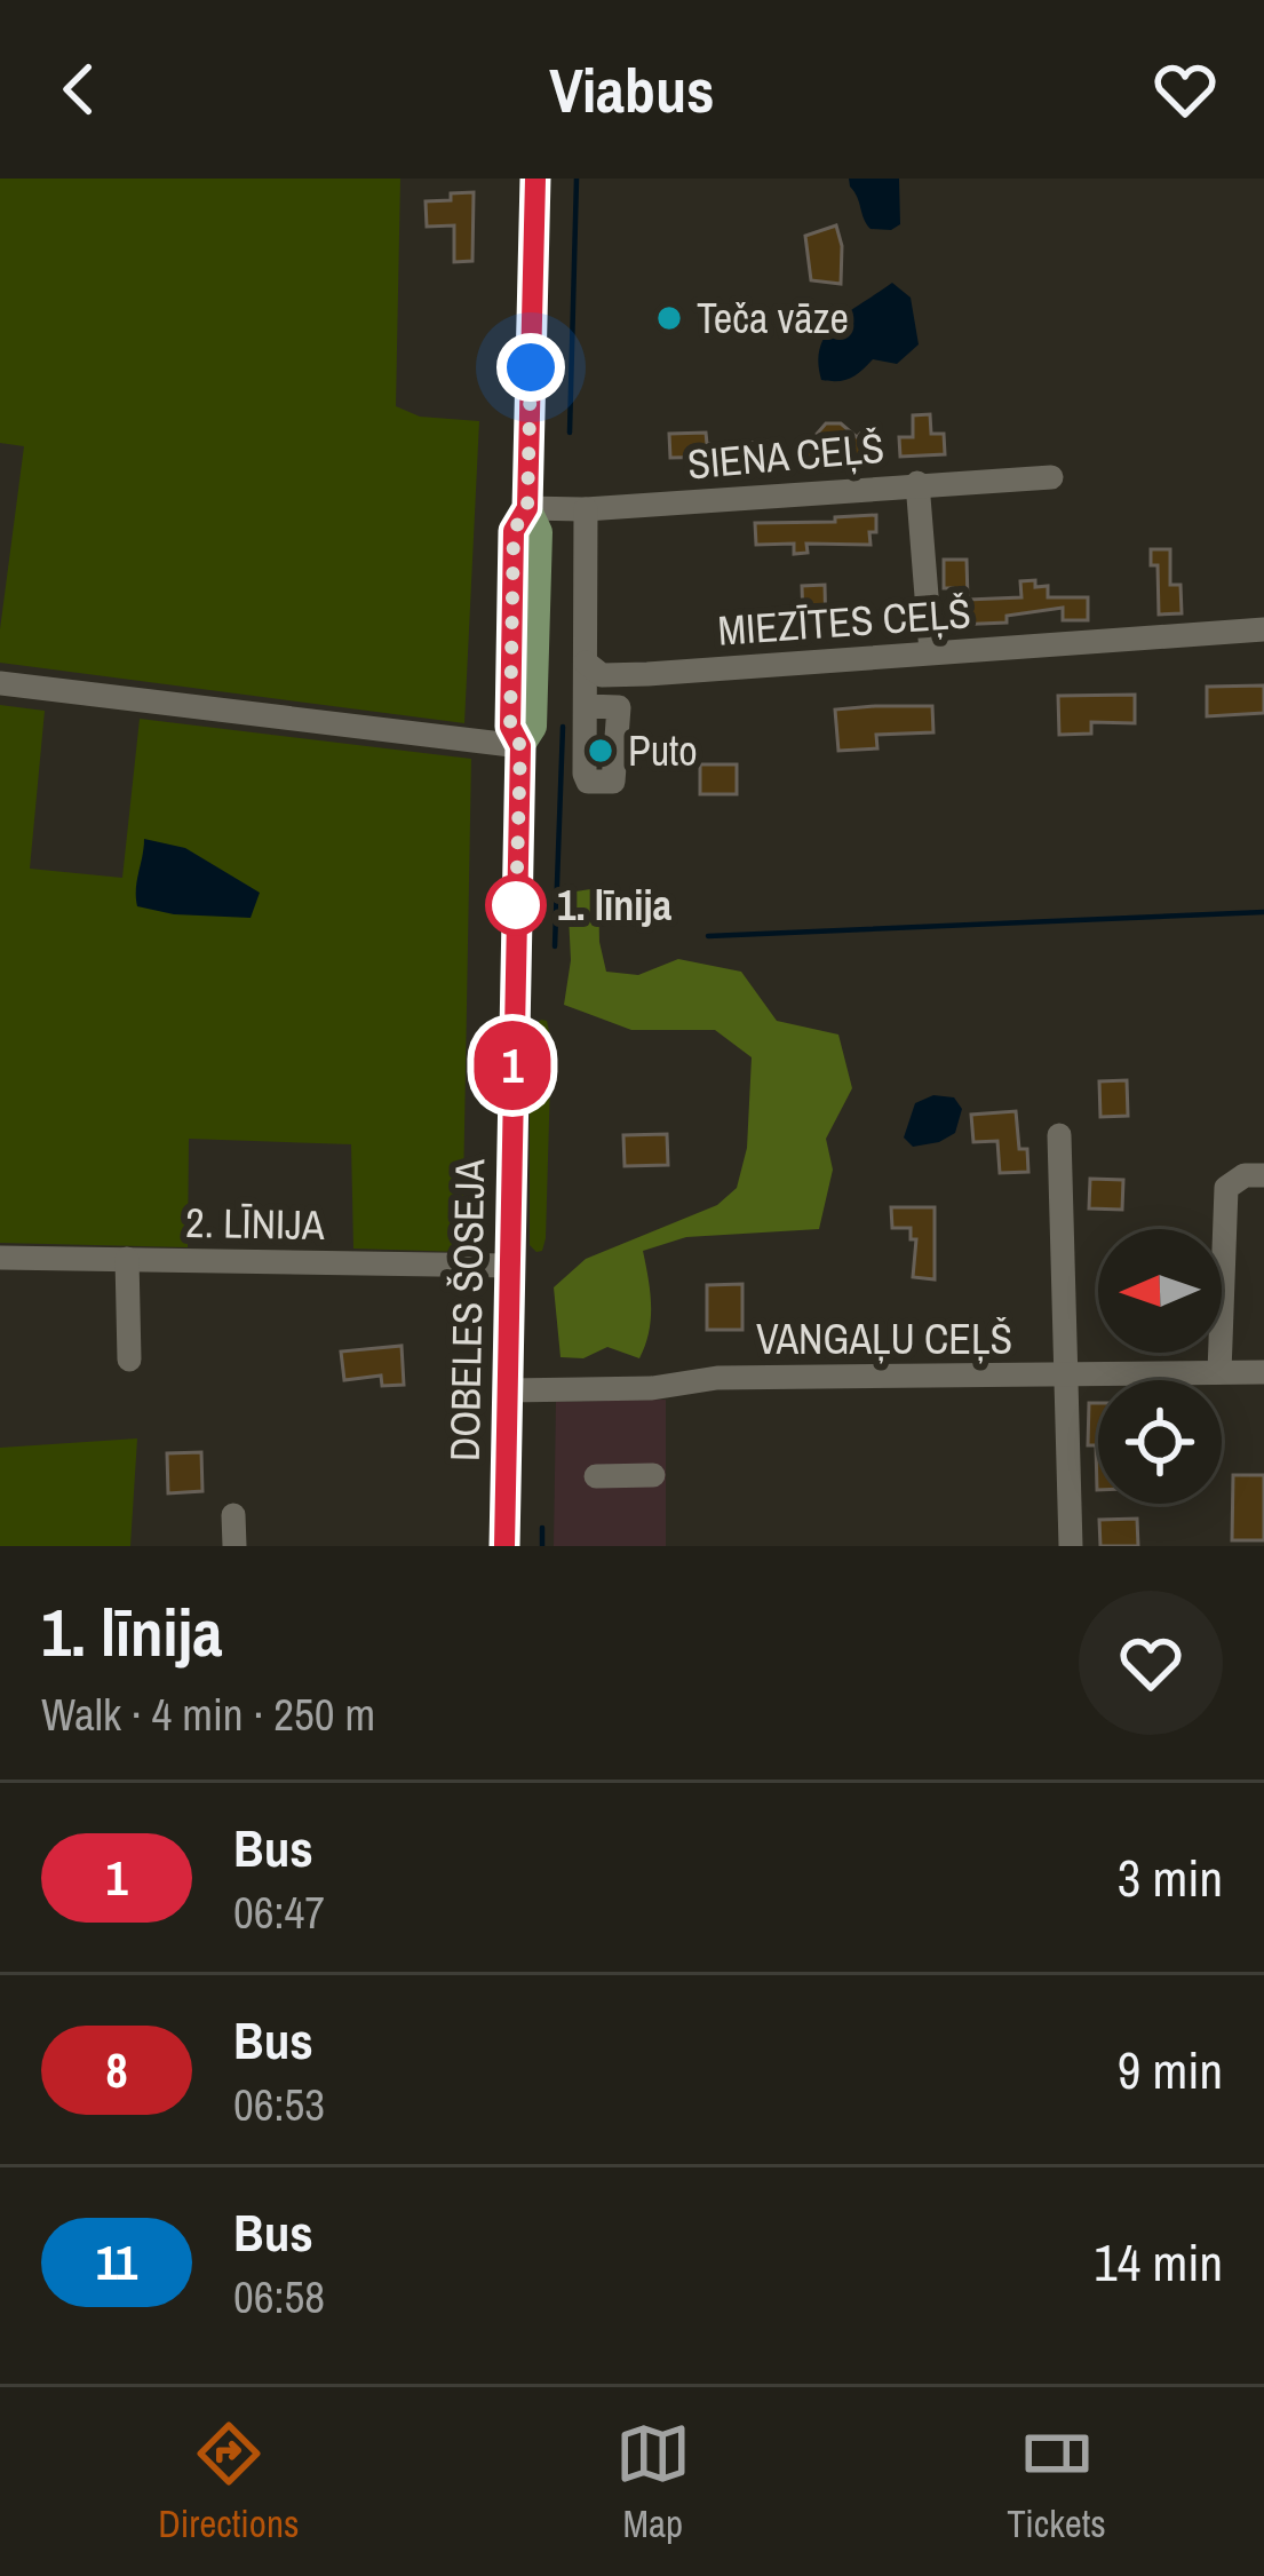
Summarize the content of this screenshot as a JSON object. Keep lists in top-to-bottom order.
{
  "streets": {
    "main road": ["DOBELES ŠOSEJA"],
    "street": [
      "SIENA CEĻŠ",
      "MIEZĪTES CEĻŠ",
      "2. LĪNIJA",
      "VANGAĻU CEĻŠ"
    ]
  },
  "crossings": [
    ["SIENA CEĻŠ", "DOBELES ŠOSEJA"],
    ["2. LĪNIJA", "DOBELES ŠOSEJA"],
    ["DOBELES ŠOSEJA", "VANGAĻU CEĻŠ"]
  ],
  "places": ["Teča vāze", "Puto", "1. līnija"],
  "lines": ["bus line 1"],
  "north": "left",
  "page": {
    "header": "Viabus",
    "on_map": "1",
    "heading": ["1. līnija", "Walk · 4 min · 250 m"],
    "list": [
      {
        "mark": "1",
        "name": "Bus",
        "note": "06:47",
        "value": "3 min"
      },
      {
        "mark": "8",
        "name": "Bus",
        "note": "06:53",
        "value": "9 min"
      },
      {
        "mark": "11",
        "name": "Bus",
        "note": "06:58",
        "value": "14 min"
      }
    ],
    "tabs": ["Directions", "Map", "Tickets"]
  }
}
